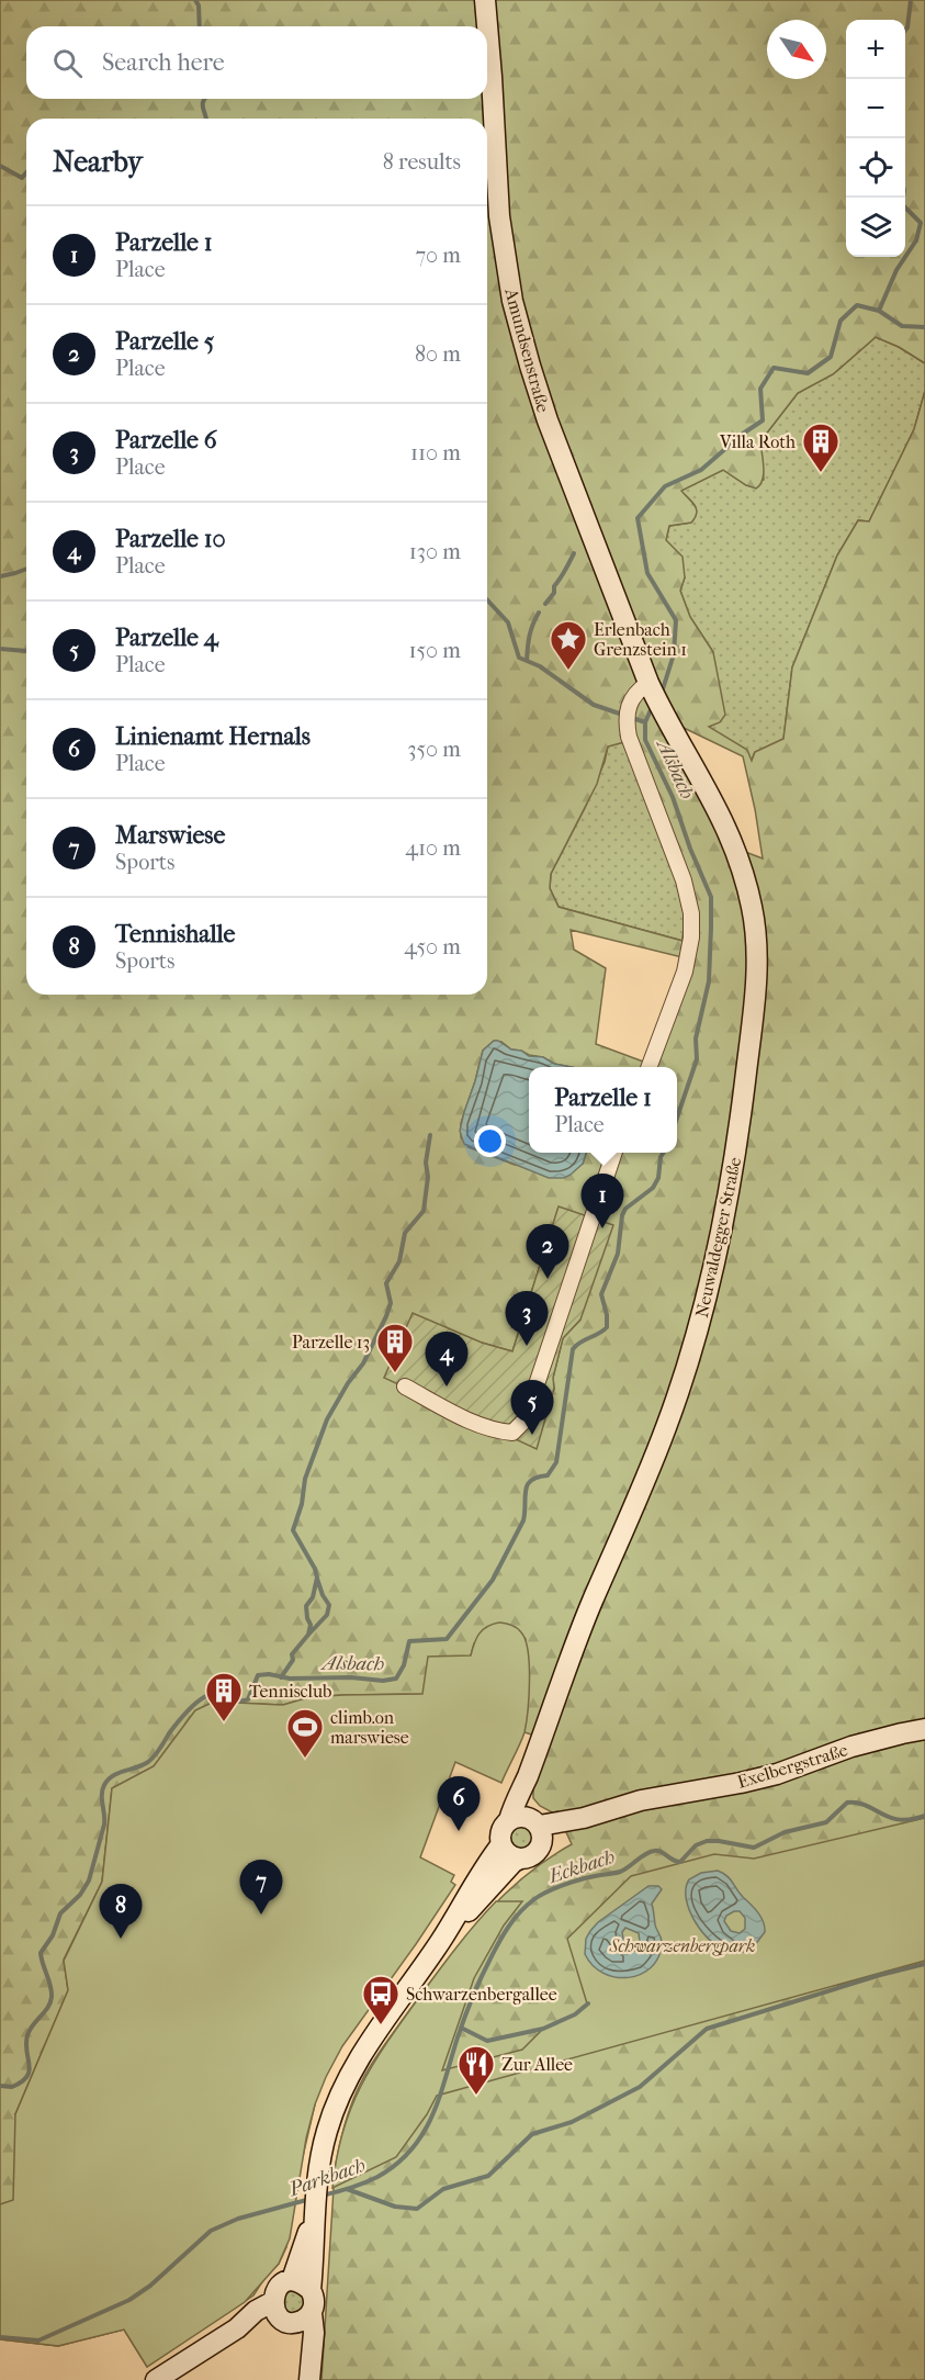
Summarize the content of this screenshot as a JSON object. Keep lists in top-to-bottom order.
{
  "streets": {
    "main road": ["Amundsenstraße", "Neuwaldegger Straße", "Exelbergstraße"]
  },
  "crossings": [
    ["Amundsenstraße", "Neuwaldegger Straße"],
    ["Neuwaldegger Straße", "Exelbergstraße"]
  ],
  "water": ["Alsbach", "Eckbach", "Parkbach"],
  "parks": ["Schwarzenbergpark"],
  "places": {
    "building": ["Villa Roth", "Parzelle 13", "Tennisclub"],
    "place": ["Erlenbach Grenzstein 1"],
    "sports": ["climb.on marswiese"],
    "bus stop": ["Schwarzenbergallee"],
    "restaurant": ["Zur Allee"]
  },
  "north": "bottom right",
  "page": {
    "map_buttons": ["+", "−"],
    "search": "Search here",
    "heading": ["Nearby", "8 results"],
    "list": [
      {
        "mark": "1",
        "name": "Parzelle 1",
        "note": "Place",
        "value": "70 m"
      },
      {
        "mark": "2",
        "name": "Parzelle 5",
        "note": "Place",
        "value": "80 m"
      },
      {
        "mark": "3",
        "name": "Parzelle 6",
        "note": "Place",
        "value": "110 m"
      },
      {
        "mark": "4",
        "name": "Parzelle 10",
        "note": "Place",
        "value": "130 m"
      },
      {
        "mark": "5",
        "name": "Parzelle 4",
        "note": "Place",
        "value": "150 m"
      },
      {
        "mark": "6",
        "name": "Linienamt Hernals",
        "note": "Place",
        "value": "350 m"
      },
      {
        "mark": "7",
        "name": "Marswiese",
        "note": "Sports",
        "value": "410 m"
      },
      {
        "mark": "8",
        "name": "Tennishalle",
        "note": "Sports",
        "value": "450 m"
      }
    ],
    "popup": ["Parzelle 1", "Place"],
    "pins": [
      "1",
      "2",
      "3",
      "4",
      "5",
      "6",
      "7",
      "8"
    ]
  }
}
